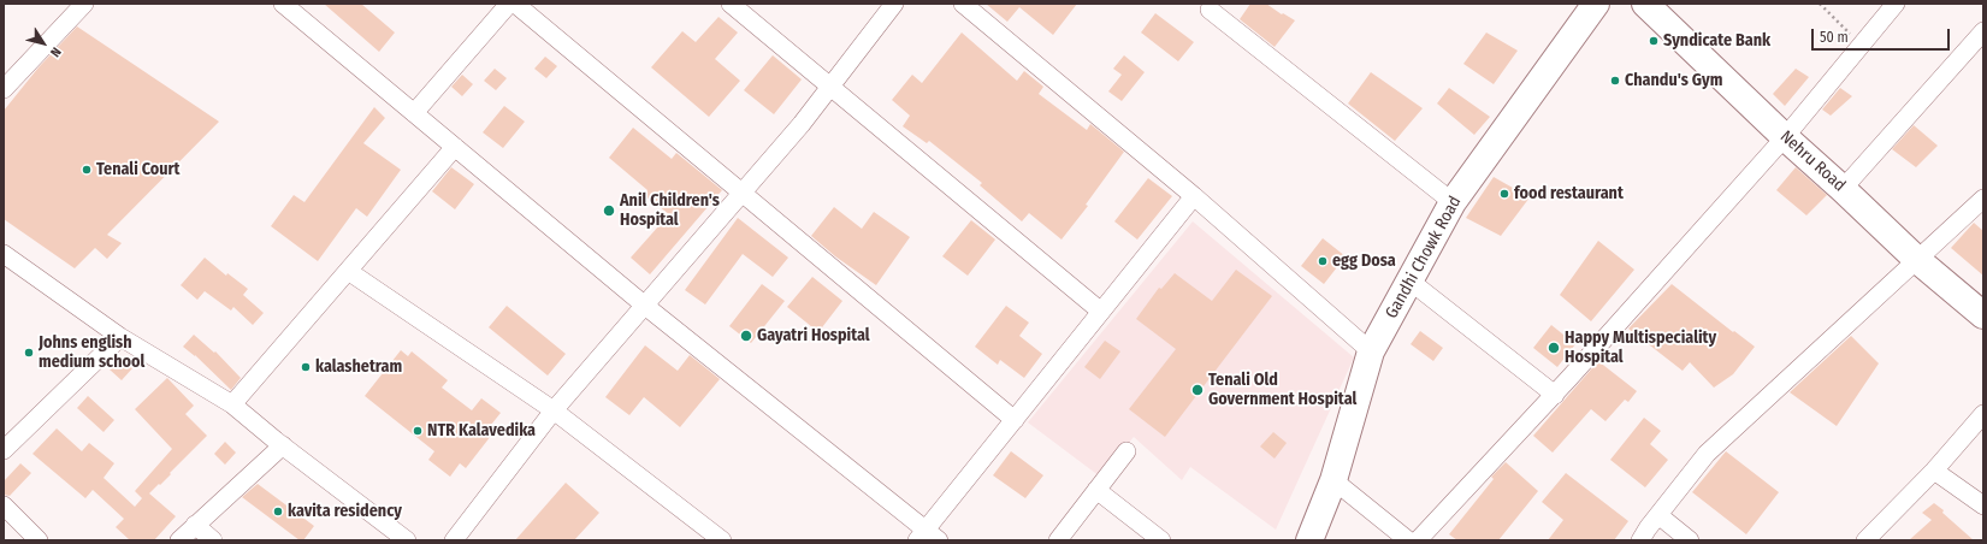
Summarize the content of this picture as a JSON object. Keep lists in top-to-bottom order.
{
  "streets": {
    "main road": ["Nehru Road", "Gandhi Chowk Road"]
  },
  "places": [
    "Syndicate Bank",
    "Chandu's Gym",
    "Tenali Court",
    "food restaurant",
    "Anil Children's Hospital",
    "egg Dosa",
    "Gayatri Hospital",
    "Happy Multispeciality Hospital",
    "Johns english medium school",
    "kalashetram",
    "Tenali Old Government Hospital",
    "NTR Kalavedika",
    "kavita residency"
  ],
  "scale_bar": "50 m",
  "north": "bottom right"
}
